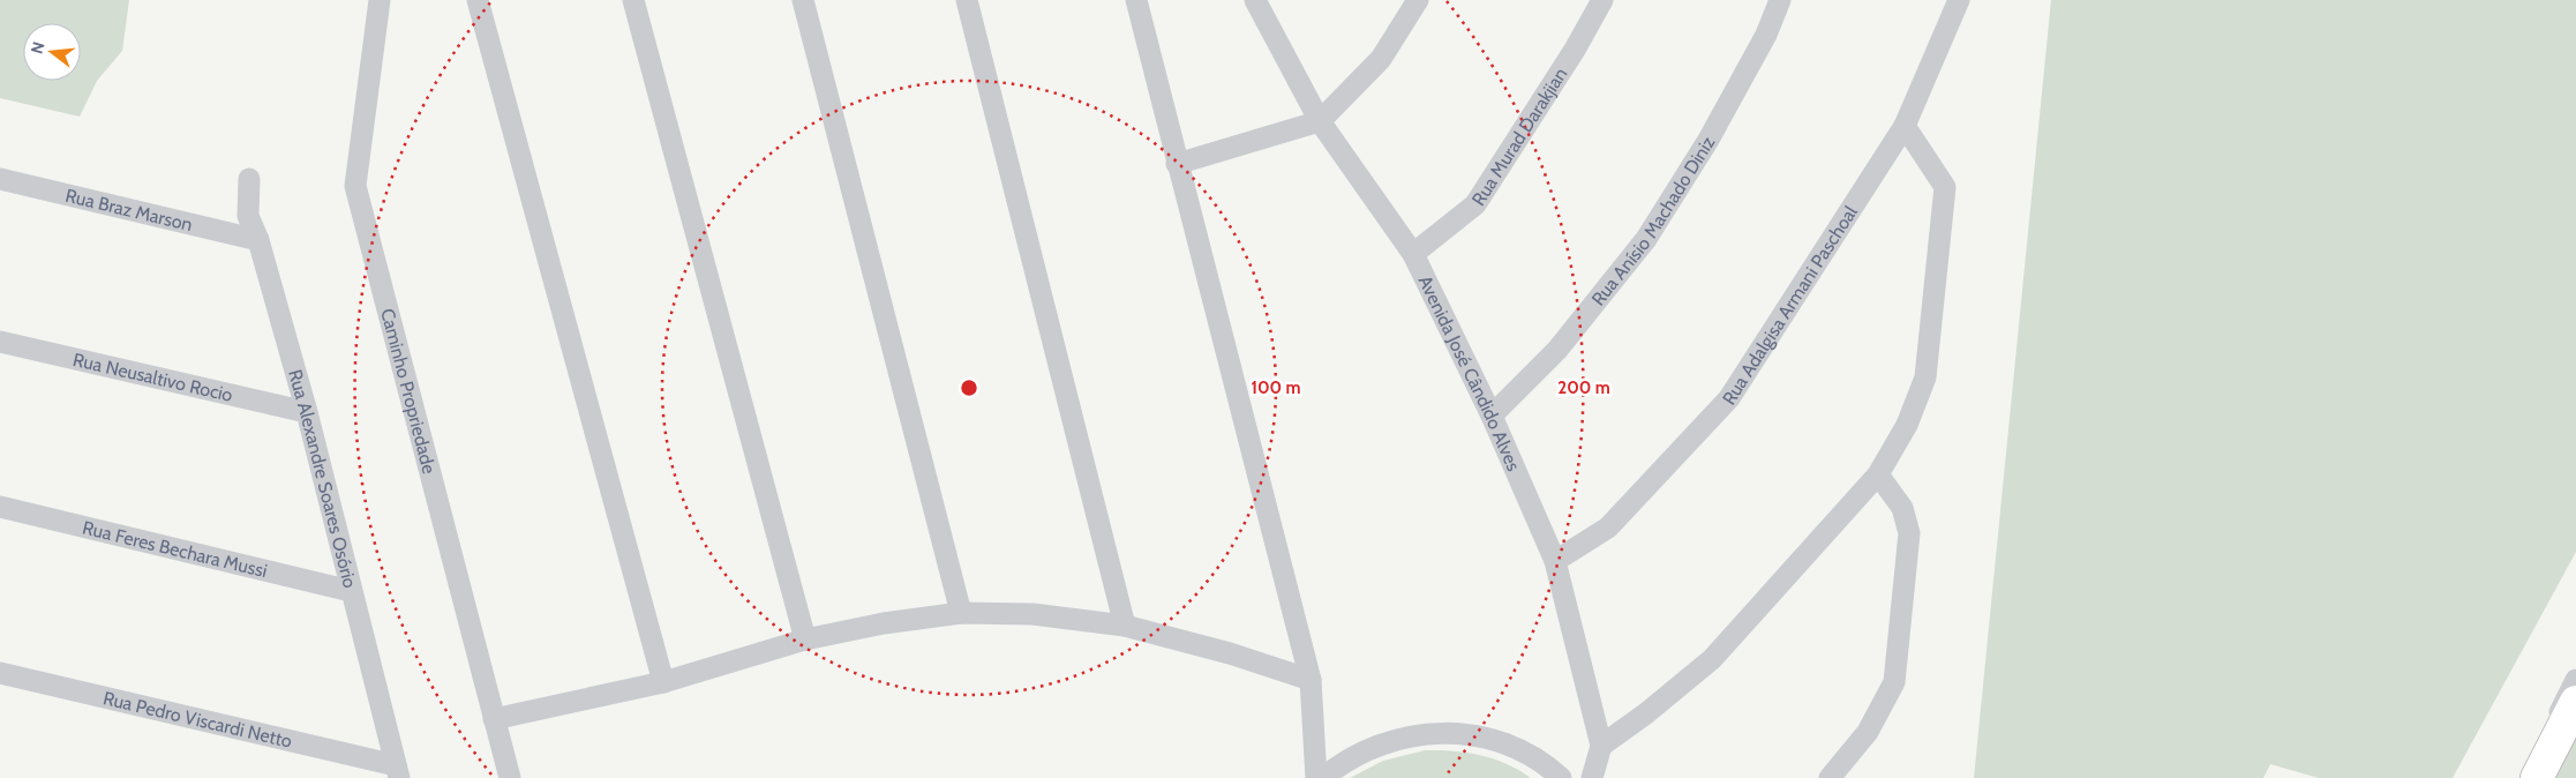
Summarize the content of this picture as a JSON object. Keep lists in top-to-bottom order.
{
  "streets": {
    "street": [
      "Rua Murad Darakjian",
      "Rua Braz Marson",
      "Rua Anísio Machado Diniz",
      "Rua Adalgisa Armani Paschoal",
      "Avenida José Cândido Alves",
      "Rua Neusaltivo Rocio",
      "Caminho Propriedade",
      "Rua Alexandre Soares Osório",
      "Rua Feres Bechara Mussi",
      "Rua Pedro Viscardi Netto"
    ]
  },
  "crossings": [
    ["Rua Murad Darakjian", "Avenida José Cândido Alves"],
    ["Rua Braz Marson", "Rua Alexandre Soares Osório"],
    ["Rua Anísio Machado Diniz", "Avenida José Cândido Alves"],
    ["Rua Adalgisa Armani Paschoal", "Avenida José Cândido Alves"],
    ["Rua Neusaltivo Rocio", "Rua Alexandre Soares Osório"],
    ["Rua Alexandre Soares Osório", "Rua Feres Bechara Mussi"],
    ["Rua Alexandre Soares Osório", "Rua Pedro Viscardi Netto"]
  ],
  "north": "left",
  "rings": ["100 m", "200 m"]
}
